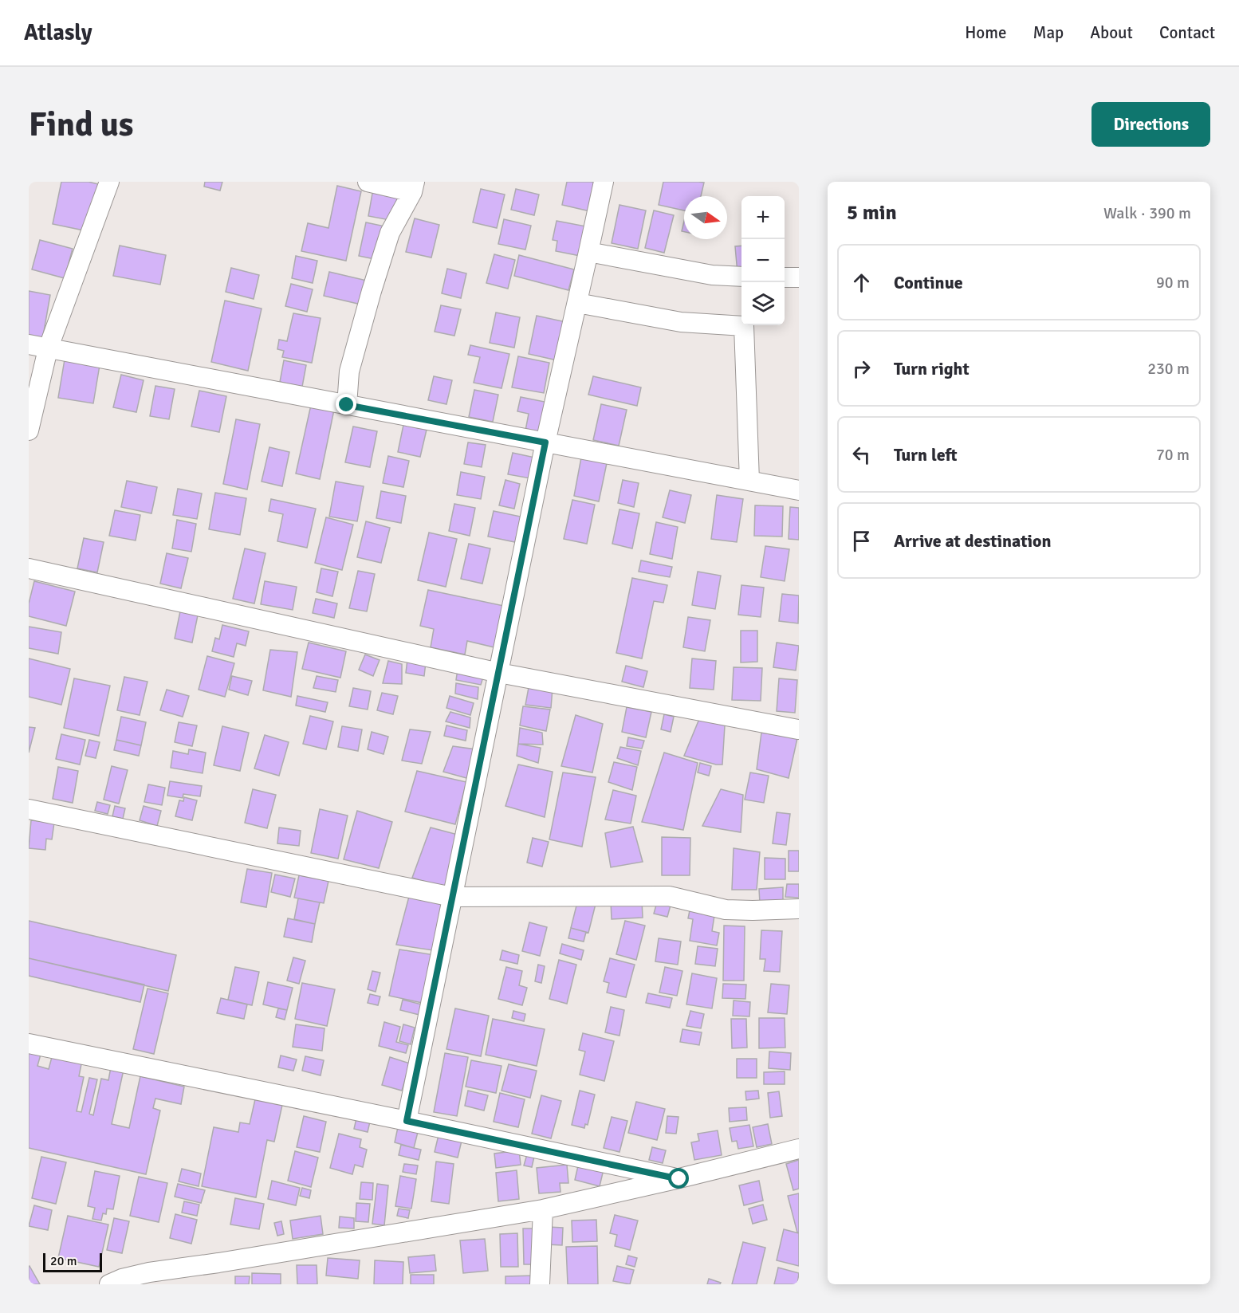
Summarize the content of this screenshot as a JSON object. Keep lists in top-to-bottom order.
{
  "scale_bar": "20 m",
  "north": "right",
  "page": {
    "header": "Atlasly",
    "nav": [
      "Home",
      "Map",
      "About",
      "Contact"
    ],
    "buttons": "Directions",
    "title": "Find us",
    "heading": ["5 min", "Walk · 390 m"],
    "map_buttons": ["+", "−"],
    "list": [
      ["Continue", "90 m"],
      ["Turn right", "230 m"],
      ["Turn left", "70 m"],
      "Arrive at destination"
    ],
    "scale": "20 m"
  }
}
